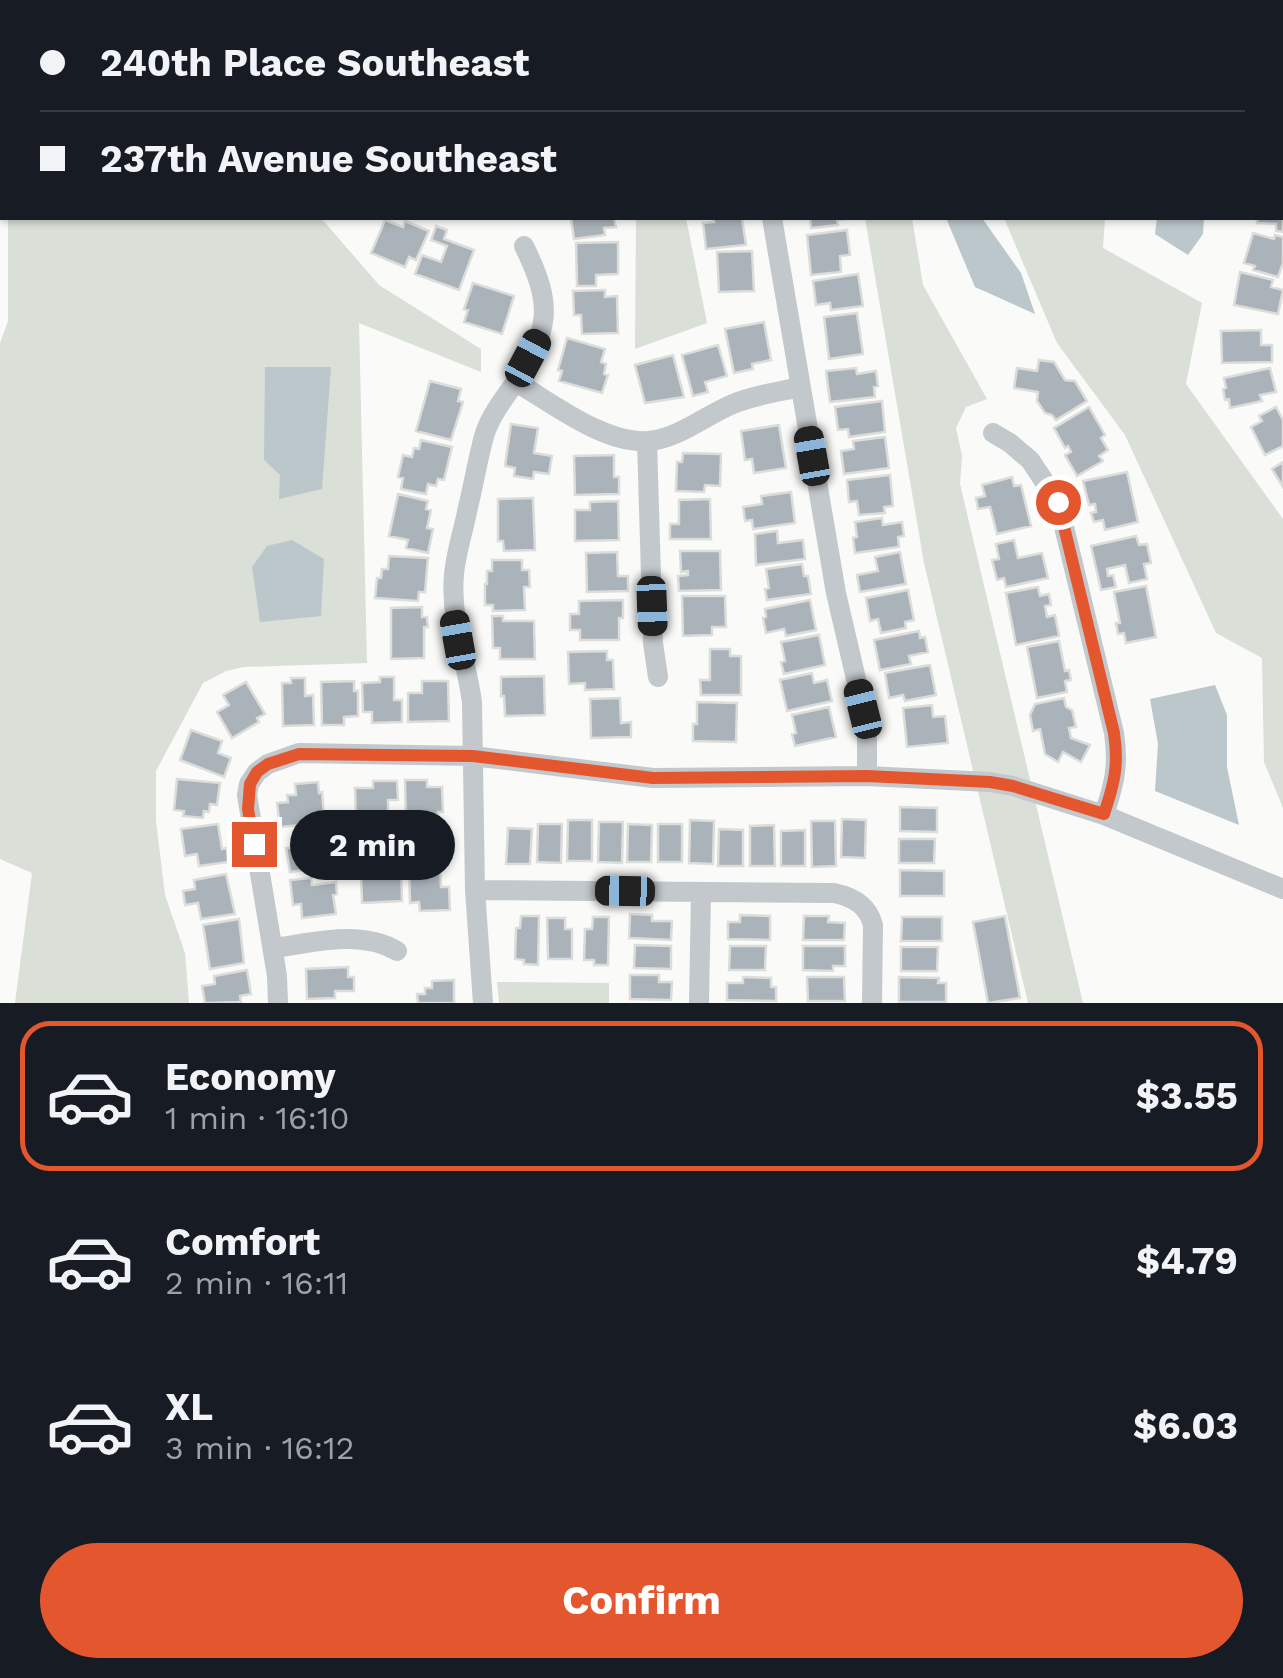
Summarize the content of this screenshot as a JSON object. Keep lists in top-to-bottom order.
{
  "page": {
    "banner": ["240th Place Southeast", "237th Avenue Southeast"],
    "bubble": "2 min",
    "list": [
      {
        "name": "Economy",
        "note": "1 min · 16:10",
        "value": "$3.55"
      },
      {
        "name": "Comfort",
        "note": "2 min · 16:11",
        "value": "$4.79"
      },
      {
        "name": "XL",
        "note": "3 min · 16:12",
        "value": "$6.03"
      }
    ],
    "buttons": "Confirm"
  }
}
